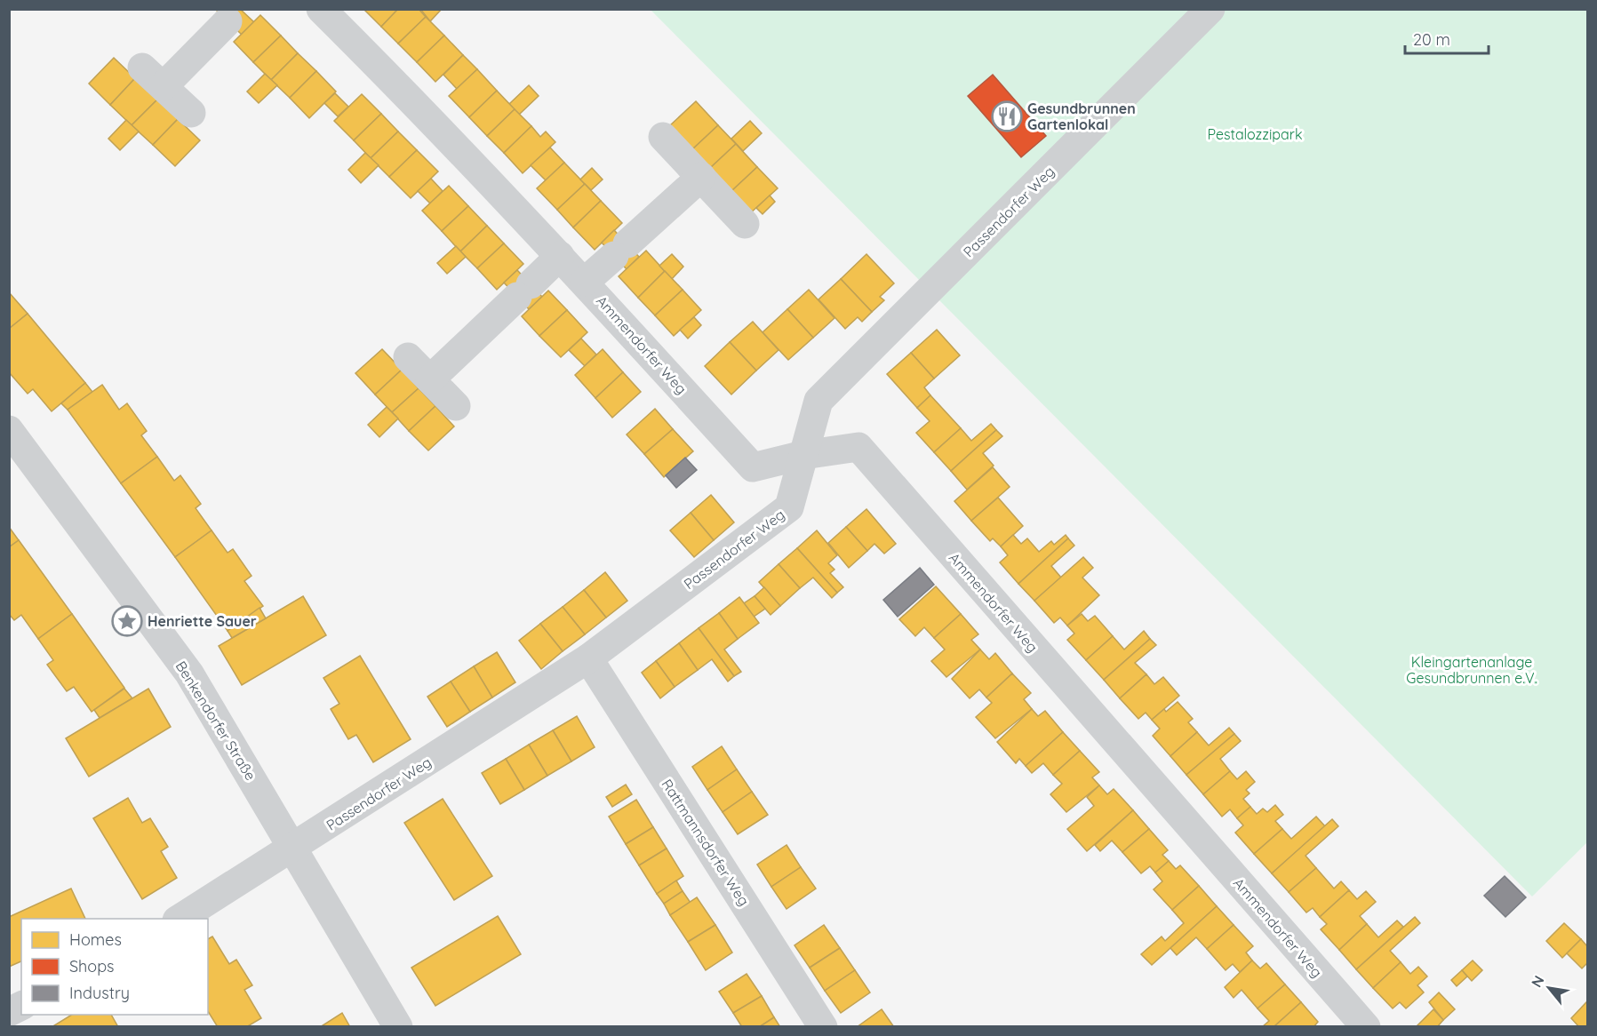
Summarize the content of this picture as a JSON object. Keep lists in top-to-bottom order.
{
  "streets": {
    "street": [
      "Passendorfer Weg",
      "Ammendorfer Weg",
      "Benkendorfer Straße",
      "Rattmannsdorfer Weg"
    ]
  },
  "crossings": [
    ["Passendorfer Weg", "Ammendorfer Weg"],
    ["Passendorfer Weg", "Benkendorfer Straße"],
    ["Passendorfer Weg", "Rattmannsdorfer Weg"]
  ],
  "parks": ["Pestalozzipark", "Kleingartenanlage Gesundbrunnen e.V."],
  "places": {
    "restaurant": ["Gesundbrunnen Gartenlokal"],
    "place": ["Henriette Sauer"]
  },
  "legend": ["Homes", "Shops", "Industry"],
  "scale_bar": "20 m",
  "north": "top left"
}
